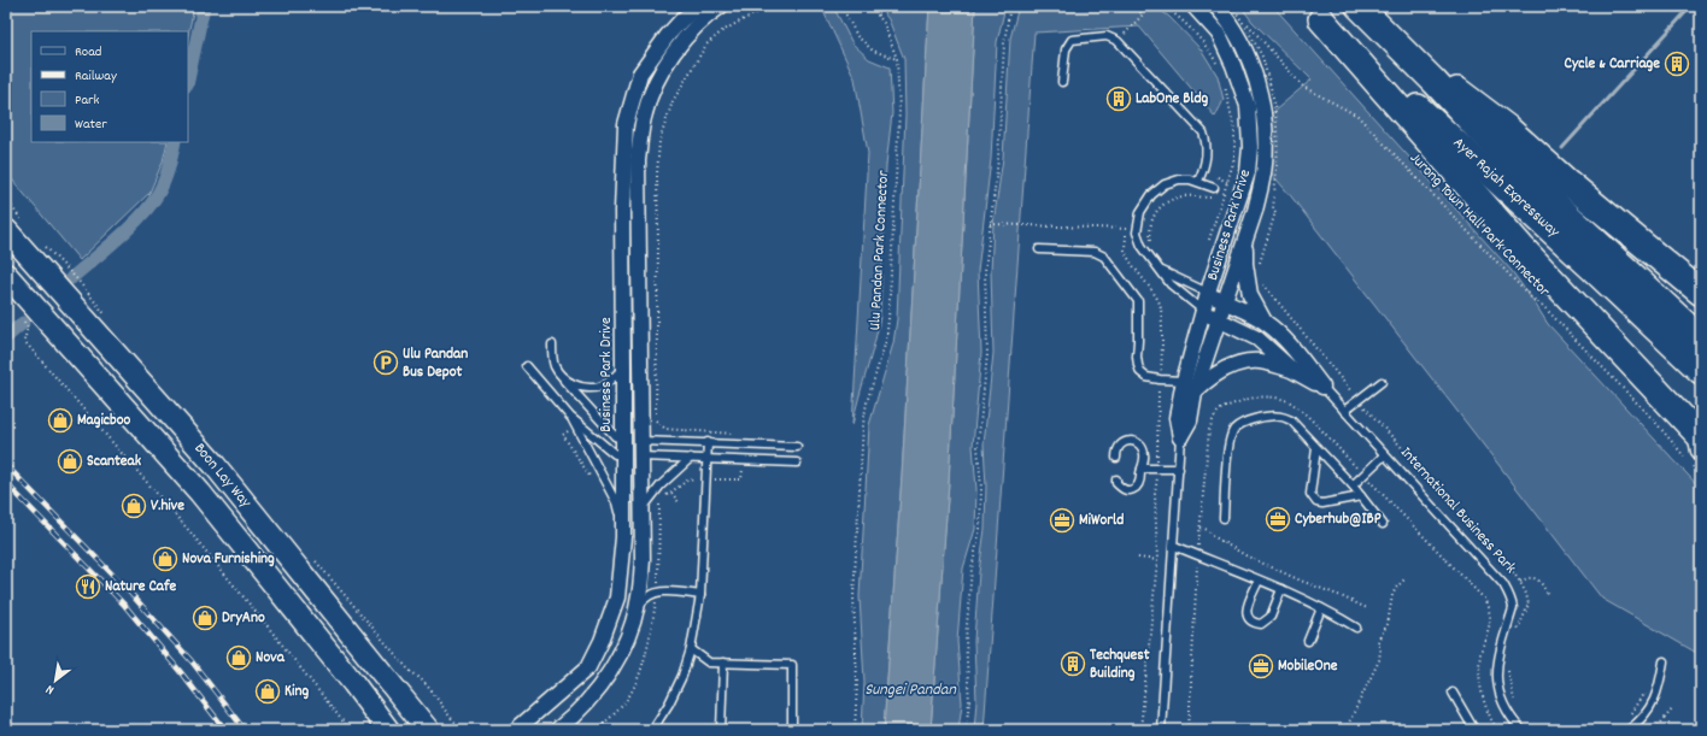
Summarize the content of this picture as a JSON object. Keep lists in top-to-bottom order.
{
  "streets": {
    "highway": ["Ayer Rajah Expressway"],
    "main road": ["Boon Lay Way"],
    "street": ["Business Park Drive", "International Business Park"],
    "path": ["Jurong Town Hall Park Connector", "Ulu Pandan Park Connector"]
  },
  "crossings": [
    ["Business Park Drive", "International Business Park"]
  ],
  "water": ["Sungei Pandan"],
  "places": {
    "building": ["Cycle & Carriage", "LabOne Bldg", "Techquest Building"],
    "parking": ["Ulu Pandan Bus Depot"],
    "shop": [
      "Magicboo",
      "Scanteak",
      "V.hive",
      "Nova Furnishing",
      "DryAno",
      "Nova",
      "King"
    ],
    "office": ["Cyberhub@IBP", "MiWorld", "MobileOne"],
    "restaurant": ["Nature Cafe"]
  },
  "legend": [
    "Road",
    "Railway",
    "Park",
    "Water"
  ],
  "north": "bottom left"
}
